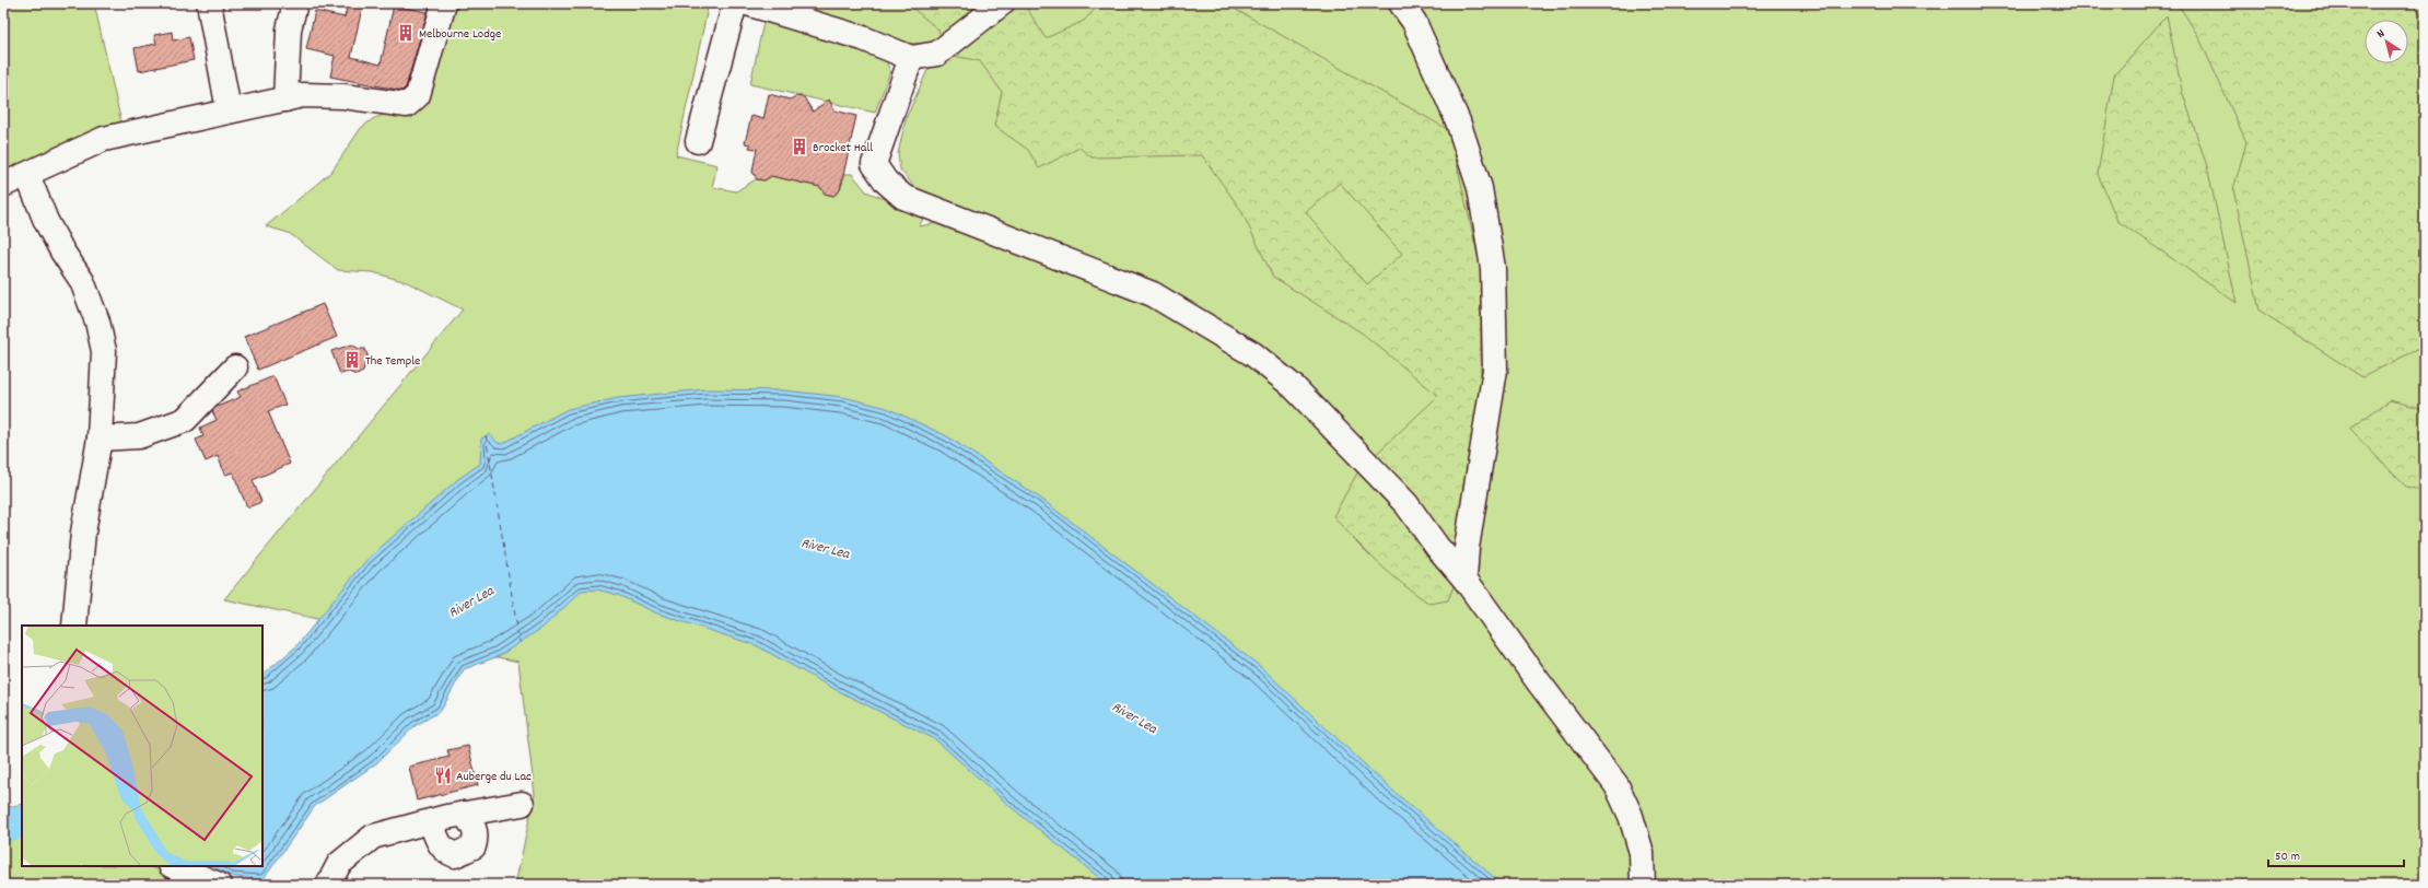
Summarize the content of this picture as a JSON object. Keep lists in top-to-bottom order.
{
  "water": ["River Lea"],
  "places": {
    "building": ["Melbourne Lodge", "Brocket Hall", "The Temple"],
    "restaurant": ["Auberge du Lac"]
  },
  "scale_bar": "50 m",
  "north": "top left"
}
